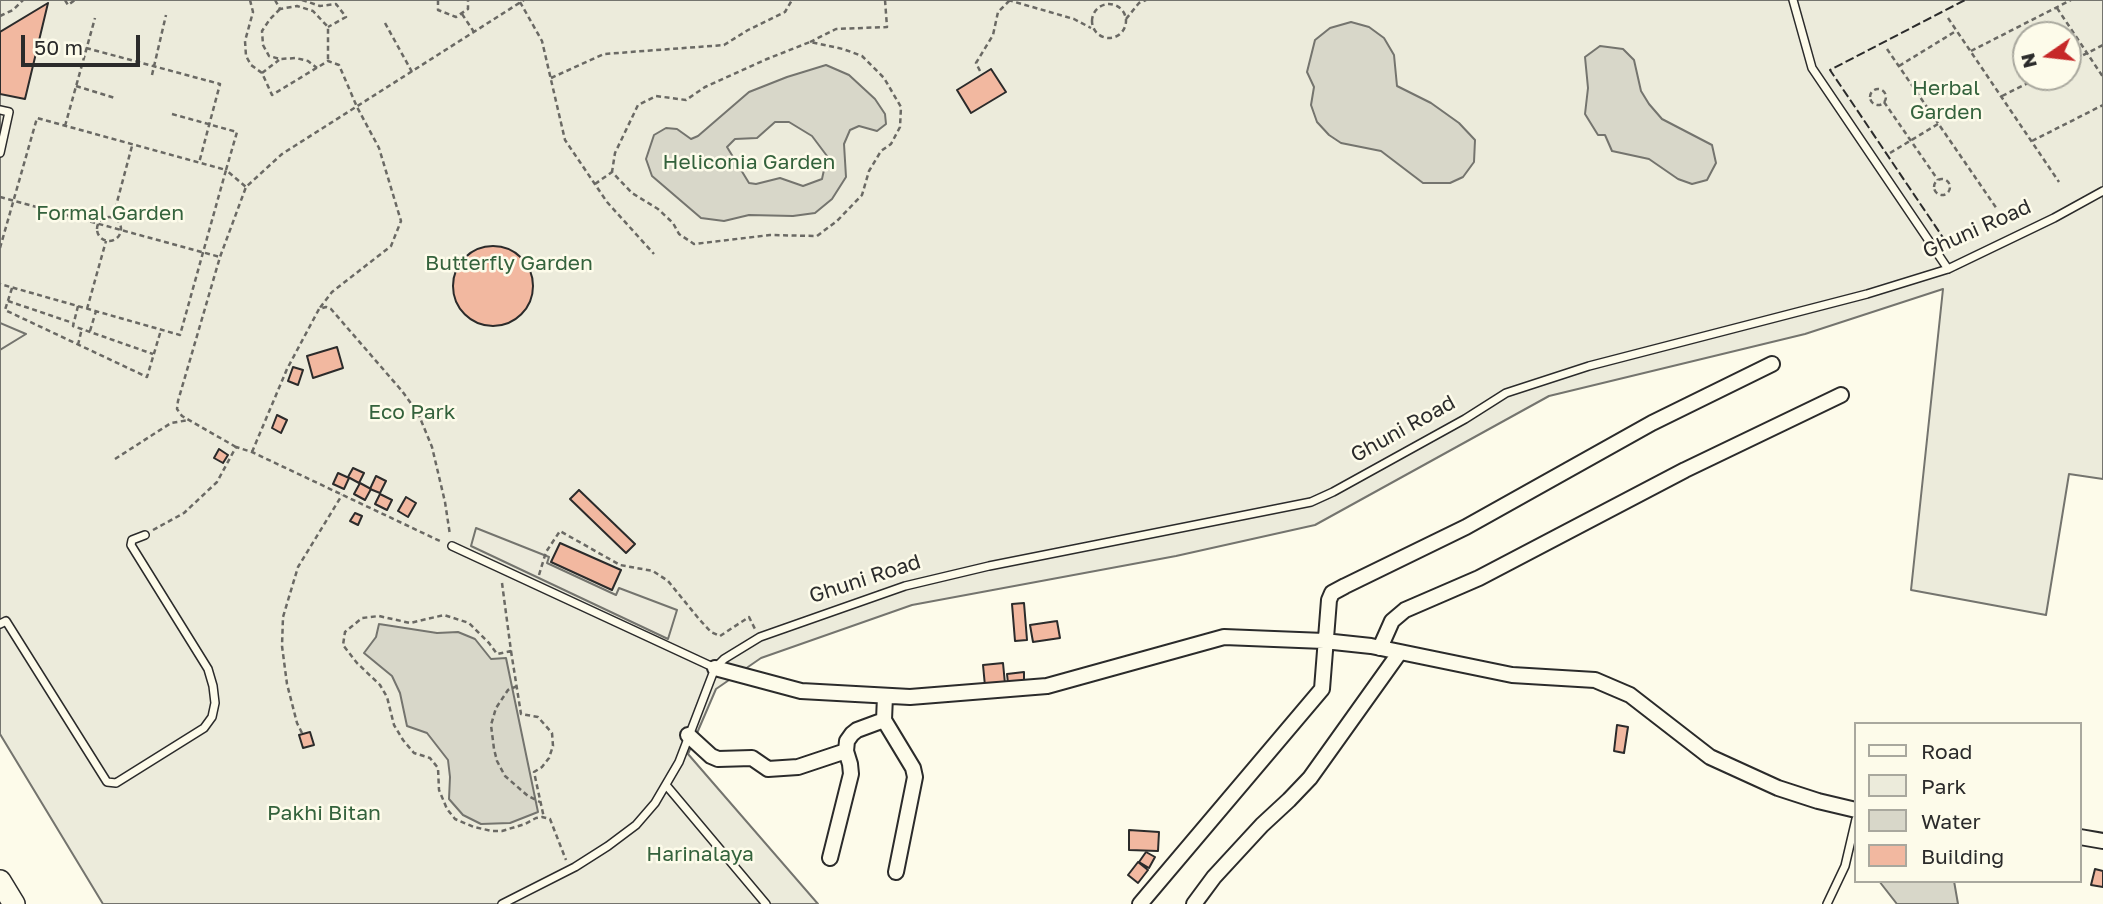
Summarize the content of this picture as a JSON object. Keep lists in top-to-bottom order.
{
  "streets": {
    "lane": ["Ghuni Road"]
  },
  "parks": [
    "Herbal Garden",
    "Heliconia Garden",
    "Formal Garden",
    "Butterfly Garden",
    "Eco Park",
    "Pakhi Bitan",
    "Harinalaya"
  ],
  "legend": [
    "Road",
    "Park",
    "Water",
    "Building"
  ],
  "scale_bar": "50 m",
  "north": "left"
}
